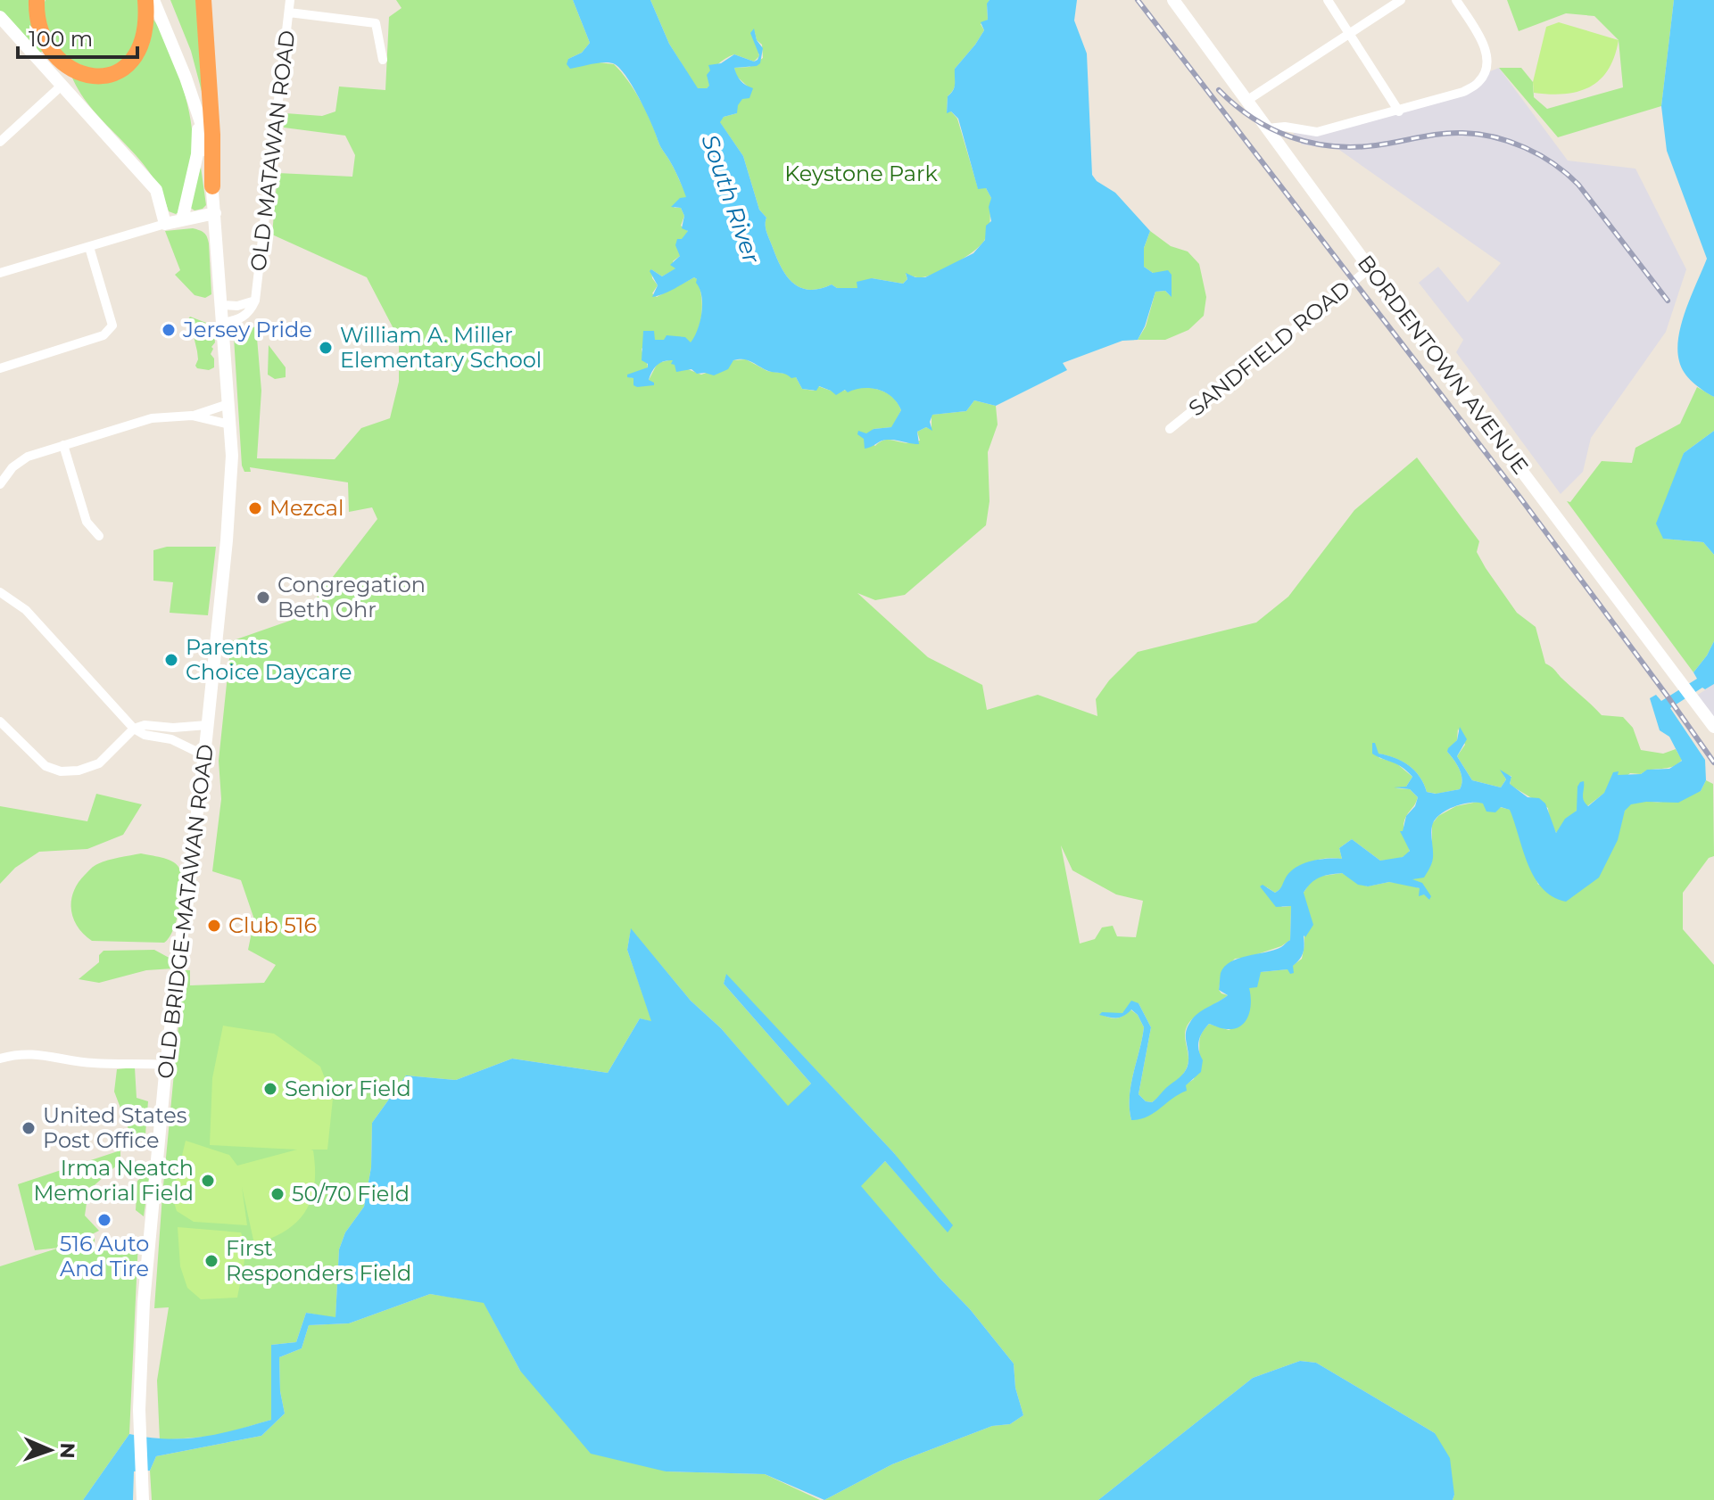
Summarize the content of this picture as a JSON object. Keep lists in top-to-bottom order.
{
  "streets": {
    "main road": ["BORDENTOWN AVENUE", "OLD BRIDGE-MATAWAN ROAD"],
    "street": ["OLD MATAWAN ROAD", "SANDFIELD ROAD"]
  },
  "crossings": [
    ["OLD MATAWAN ROAD", "OLD BRIDGE-MATAWAN ROAD"],
    ["SANDFIELD ROAD", "BORDENTOWN AVENUE"]
  ],
  "water": ["South River"],
  "parks": ["Keystone Park"],
  "places": [
    "Jersey Pride",
    "William A. Miller Elementary School",
    "Mezcal",
    "Congregation Beth Ohr",
    "Parents Choice Daycare",
    "Club 516",
    "Senior Field",
    "United States Post Office",
    "Irma Neatch Memorial Field",
    "50/70 Field",
    "516 Auto And Tire",
    "First Responders Field"
  ],
  "scale_bar": "100 m",
  "north": "right"
}
